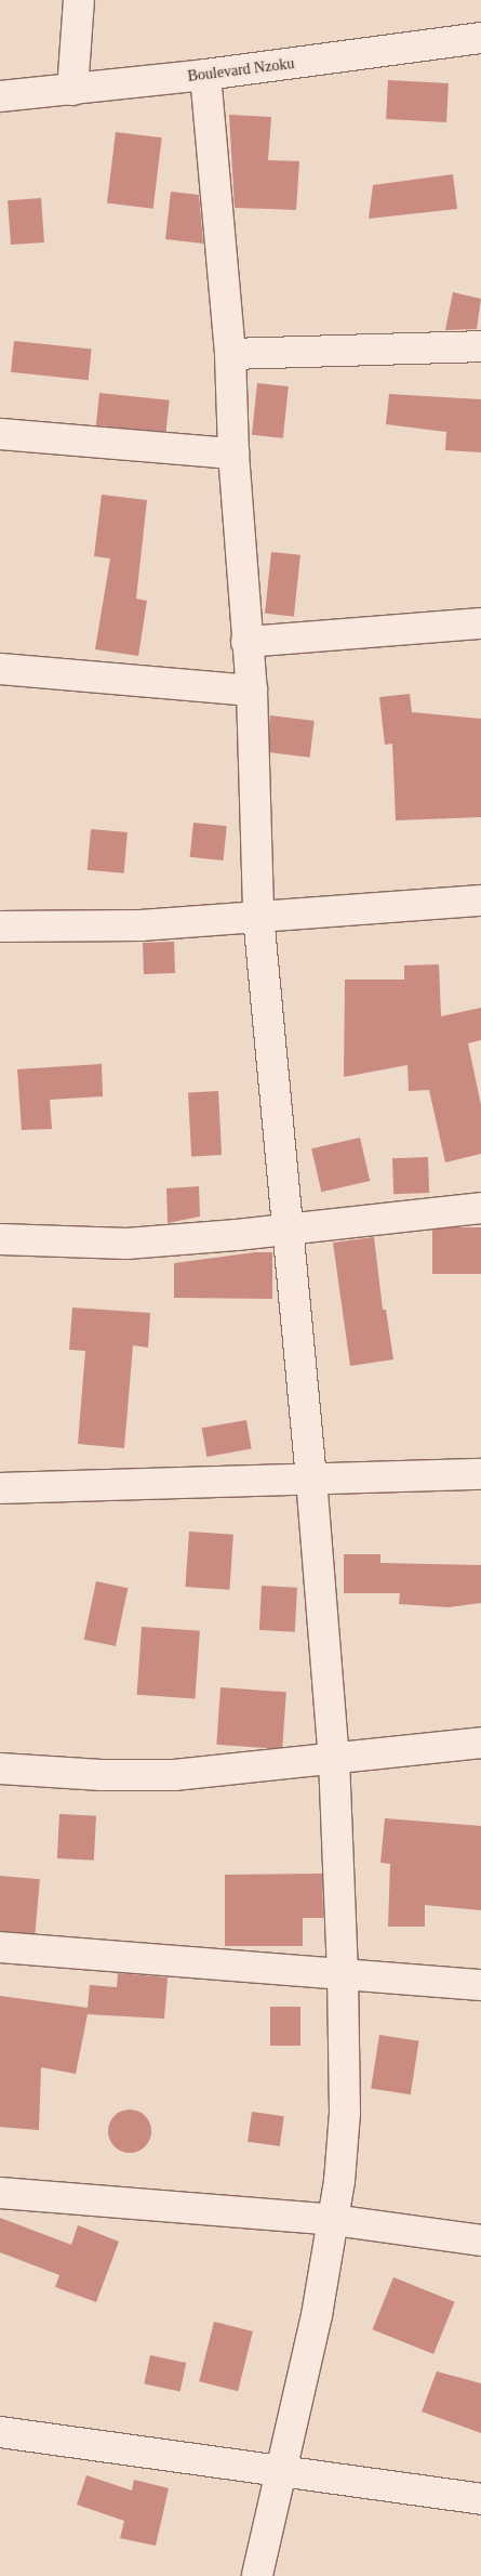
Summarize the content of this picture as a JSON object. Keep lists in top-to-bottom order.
{
  "streets": {
    "street": ["Boulevard Nzoku"]
  }
}
